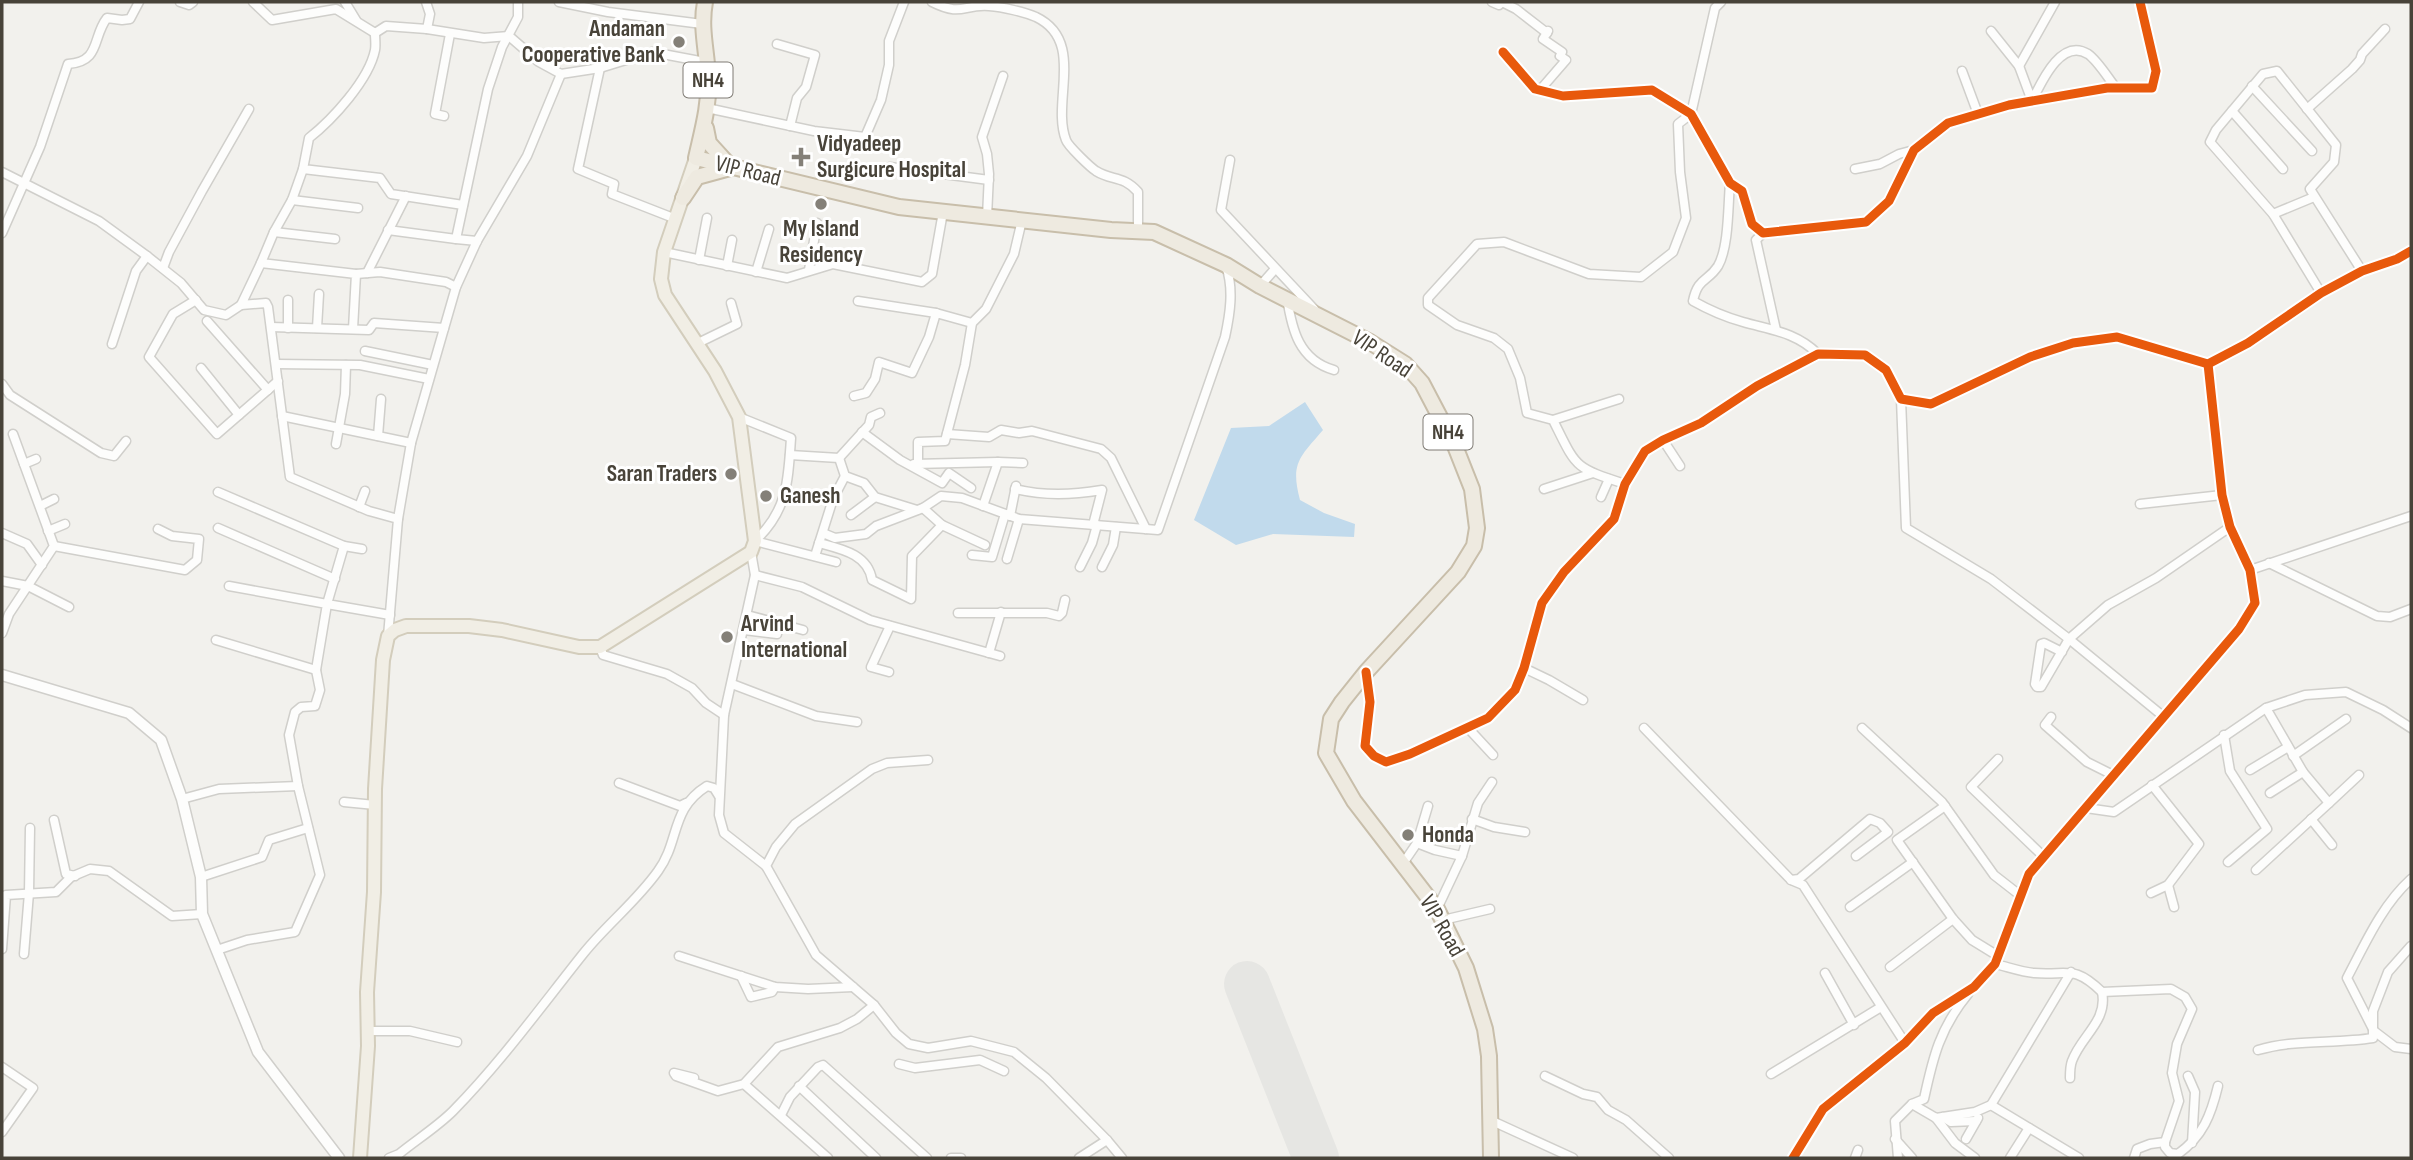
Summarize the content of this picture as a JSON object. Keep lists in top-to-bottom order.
{
  "streets": {
    "highway": ["NH4", "VIP Road"]
  },
  "crossings": [
    ["NH4", "VIP Road"]
  ],
  "places": {
    "other": [
      "Andaman Cooperative Bank",
      "My Island Residency",
      "Saran Traders",
      "Ganesh",
      "Arvind International",
      "Honda"
    ],
    "health": ["Vidyadeep Surgicure Hospital"]
  }
}
